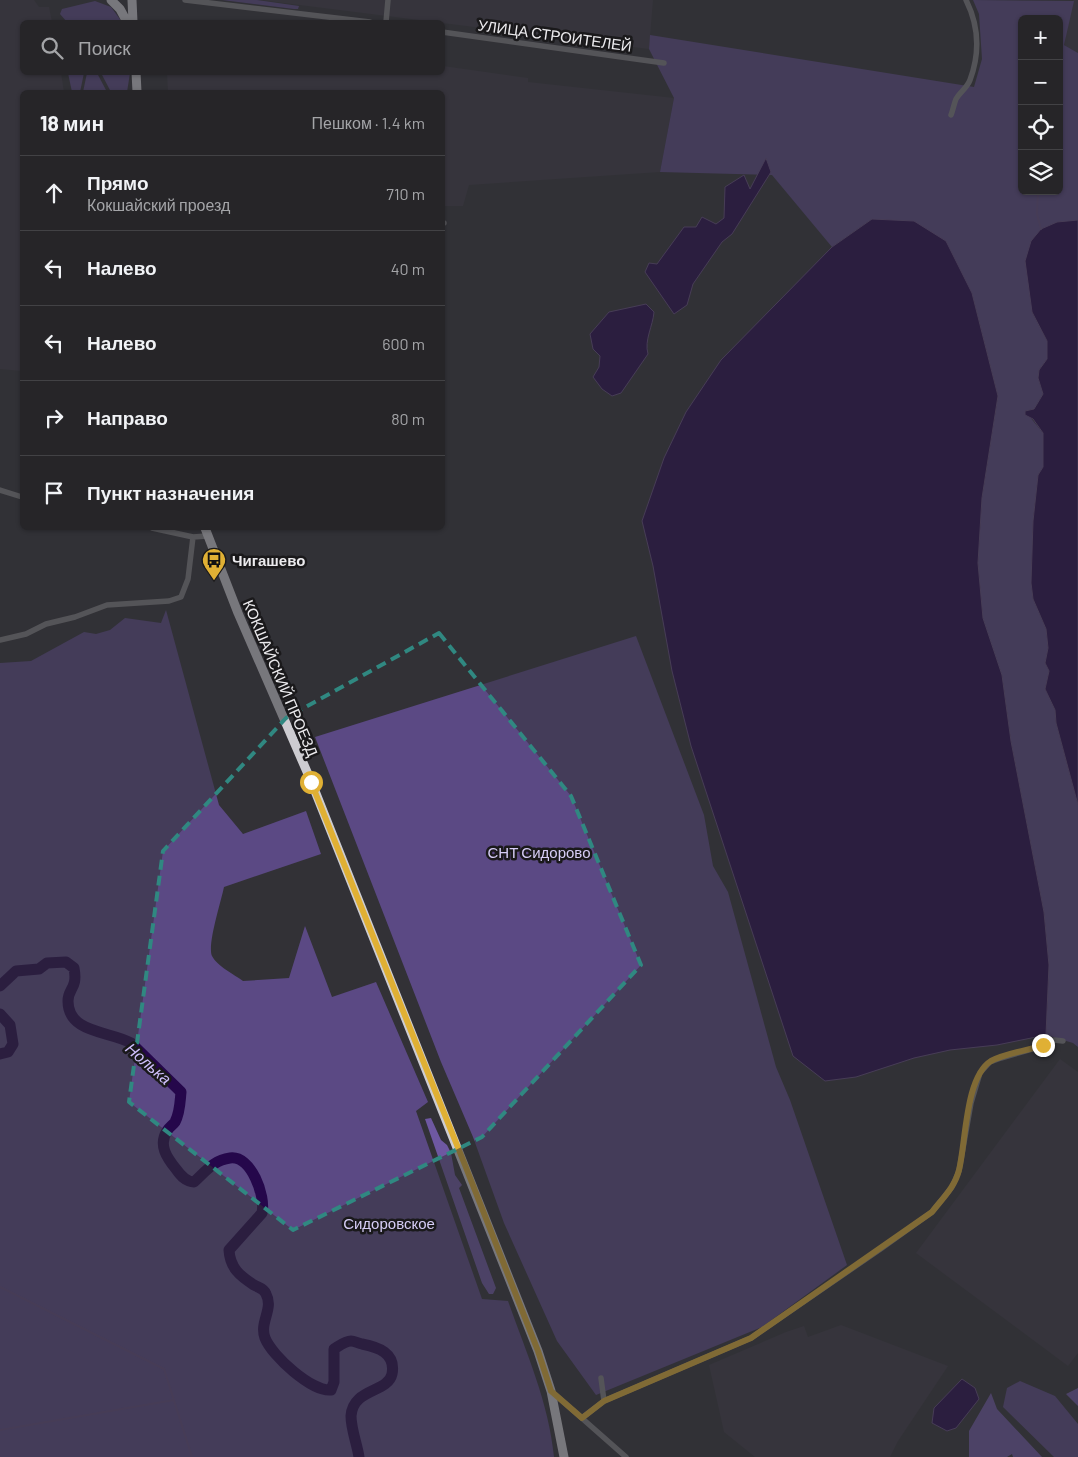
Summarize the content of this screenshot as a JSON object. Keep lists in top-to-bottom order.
{
  "streets": {
    "main road": ["КОКШАЙСКИЙ ПРОЕЗД"],
    "street": ["УЛИЦА СТРОИТЕЛЕЙ"]
  },
  "water": ["Нолька"],
  "parks": ["СНТ Сидорово", "Сидоровское"],
  "places": {
    "bus stop": ["Чигашево"]
  },
  "page": {
    "map_buttons": ["+", "−"],
    "search": "Поиск",
    "heading": ["18 мин", "Пешком · 1.4 km"],
    "list": [
      ["Прямо", "Кокшайский проезд", "710 m"],
      ["Налево", "40 m"],
      ["Налево", "600 m"],
      ["Направо", "80 m"],
      "Пункт назначения"
    ]
  }
}
